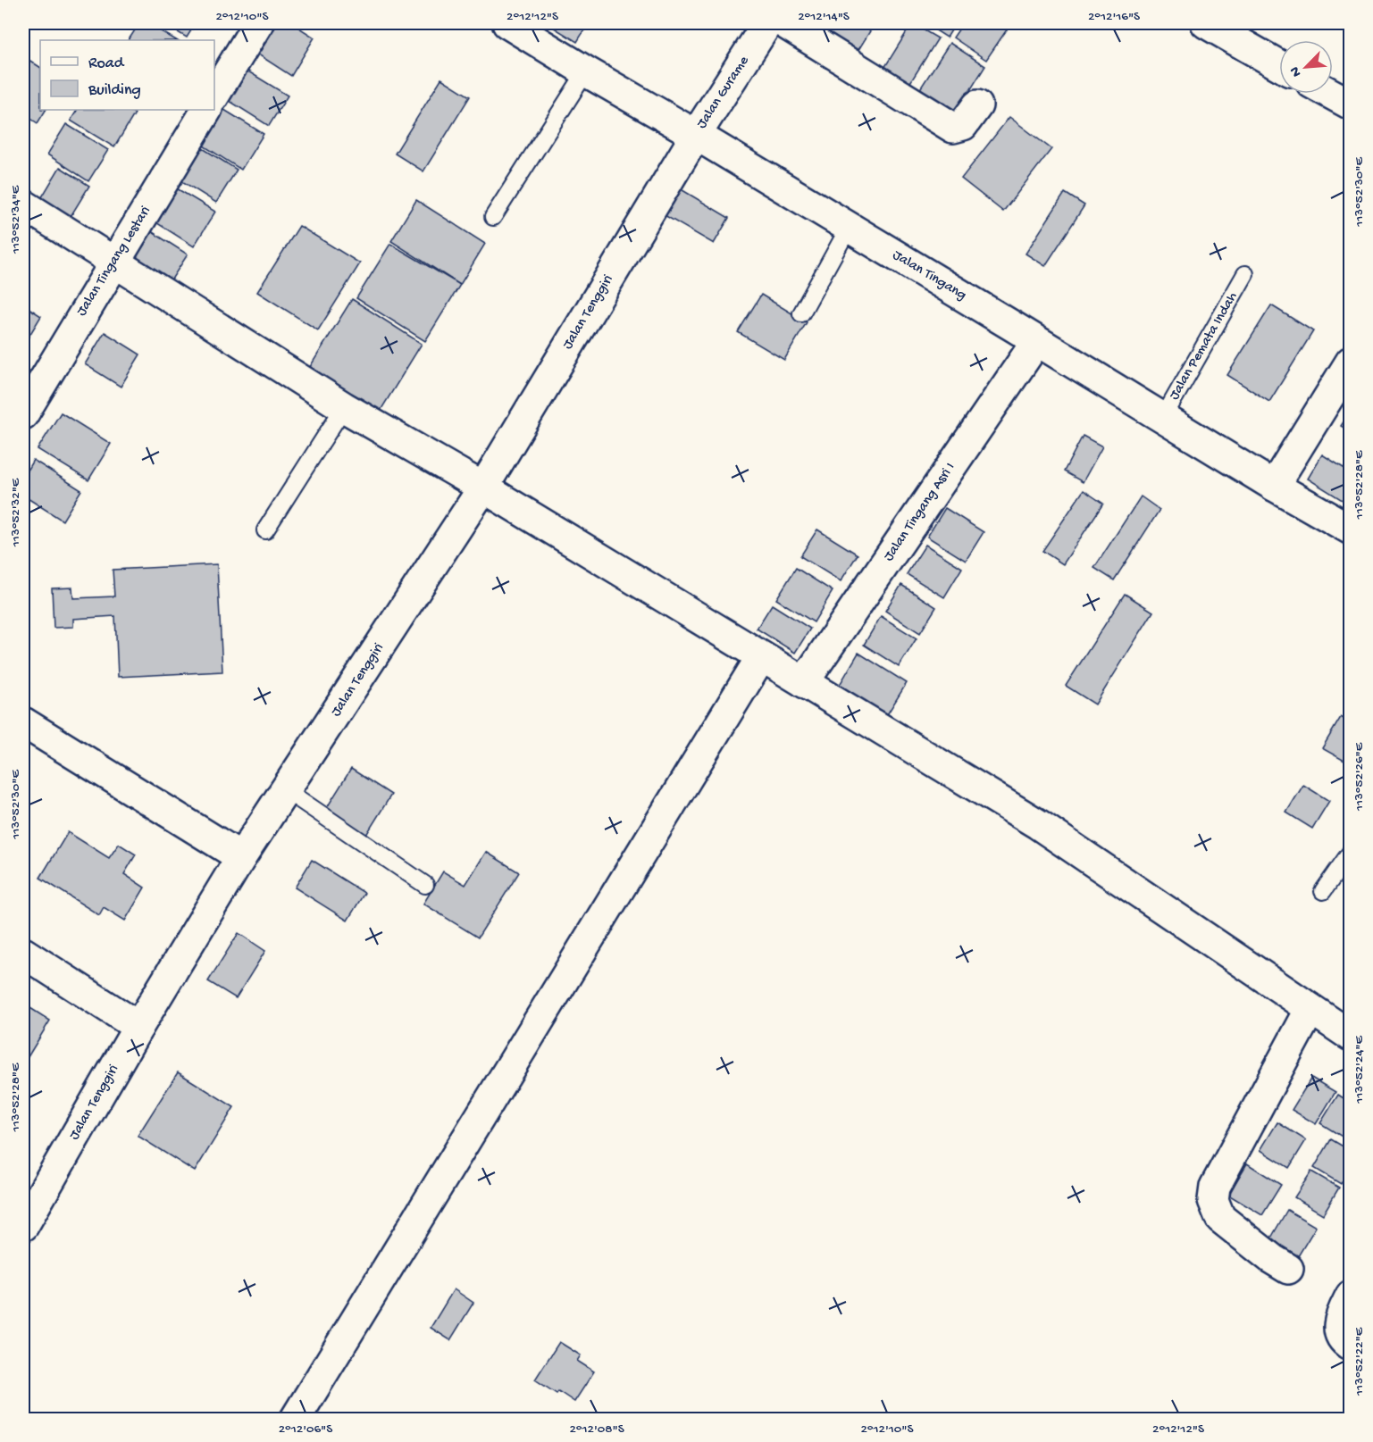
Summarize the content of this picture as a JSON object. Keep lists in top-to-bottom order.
{
  "streets": {
    "street": [
      "Jalan Gurame",
      "Jalan Tingang Lestari",
      "Jalan Tingang",
      "Jalan Tenggiri",
      "Jalan Tingang Asri I"
    ],
    "lane": ["Jalan Pemata Indah"]
  },
  "crossings": [
    ["Jalan Gurame", "Jalan Tingang"],
    ["Jalan Gurame", "Jalan Tenggiri"],
    ["Jalan Tingang", "Jalan Tenggiri"],
    ["Jalan Tingang", "Jalan Pemata Indah"],
    ["Jalan Tingang", "Jalan Tingang Asri I"]
  ],
  "legend": ["Road", "Building"],
  "north": "bottom left",
  "coordinates": [
    "2°12'10\"S",
    "2°12'12\"S",
    "2°12'14\"S",
    "2°12'16\"S",
    "113°52'30\"E",
    "113°52'34\"E",
    "113°52'28\"E",
    "113°52'32\"E",
    "113°52'26\"E",
    "113°52'24\"E",
    "113°52'22\"E",
    "2°12'06\"S",
    "2°12'08\"S"
  ]
}
